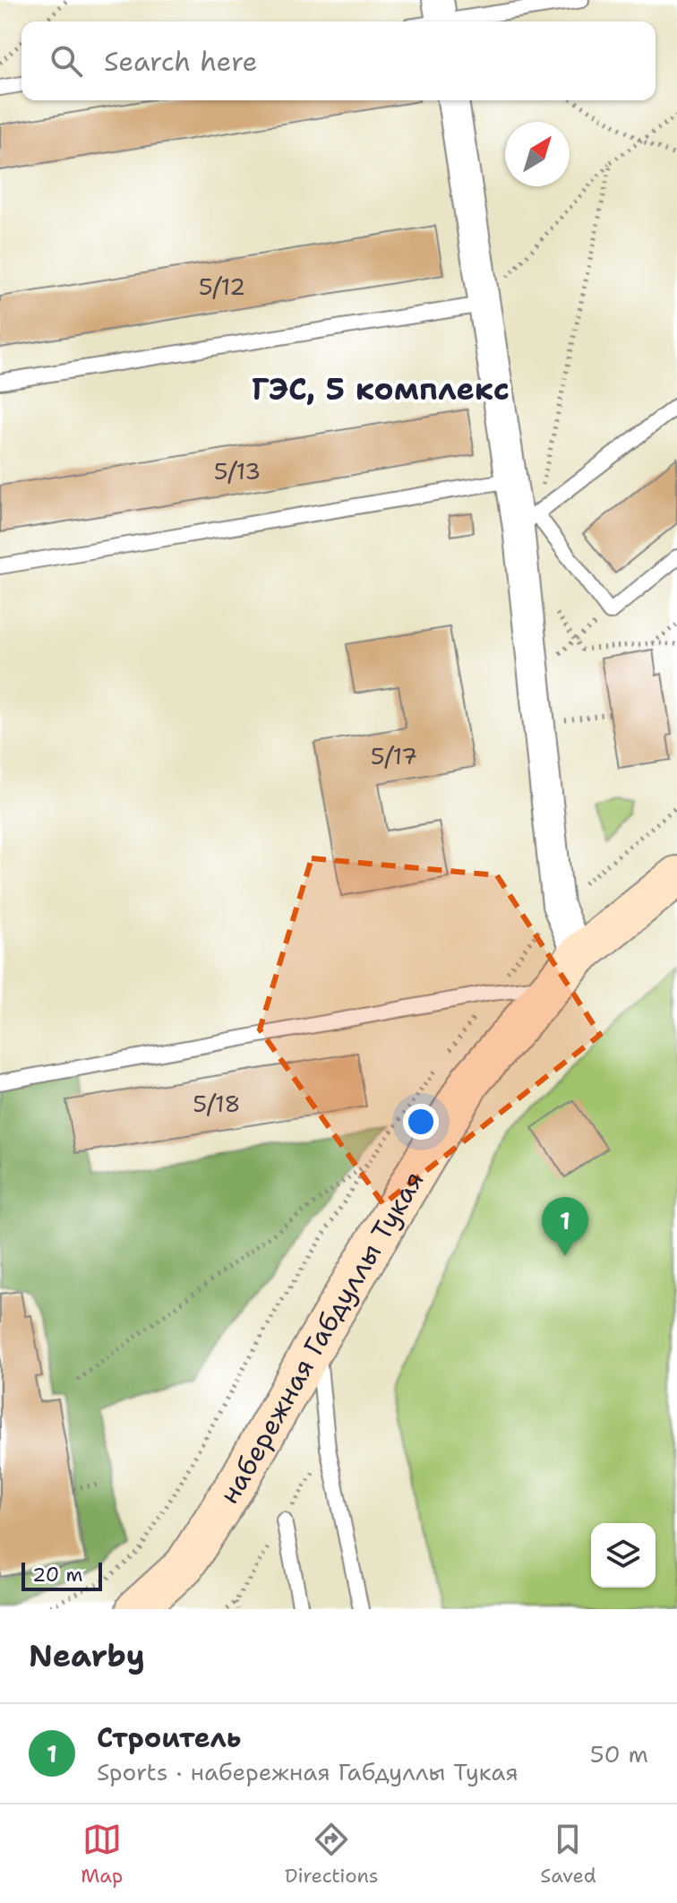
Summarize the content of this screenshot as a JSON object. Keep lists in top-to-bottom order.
{
  "streets": {
    "main road": ["набережная Габдуллы Тукая"]
  },
  "districts": ["ГЭС, 5 комплекс"],
  "house_numbers": [
    "5/12",
    "5/13",
    "5/17",
    "5/18"
  ],
  "scale_bar": "20 m",
  "north": "top right",
  "page": {
    "search": "Search here",
    "pins": "1",
    "scale": "20 m",
    "heading": "Nearby",
    "list": [
      {
        "mark": "1",
        "name": "Строитель",
        "note": "Sports · набережная Габдуллы Тукая",
        "value": "50 m"
      }
    ],
    "nav": ["Map", "Directions", "Saved"]
  }
}
